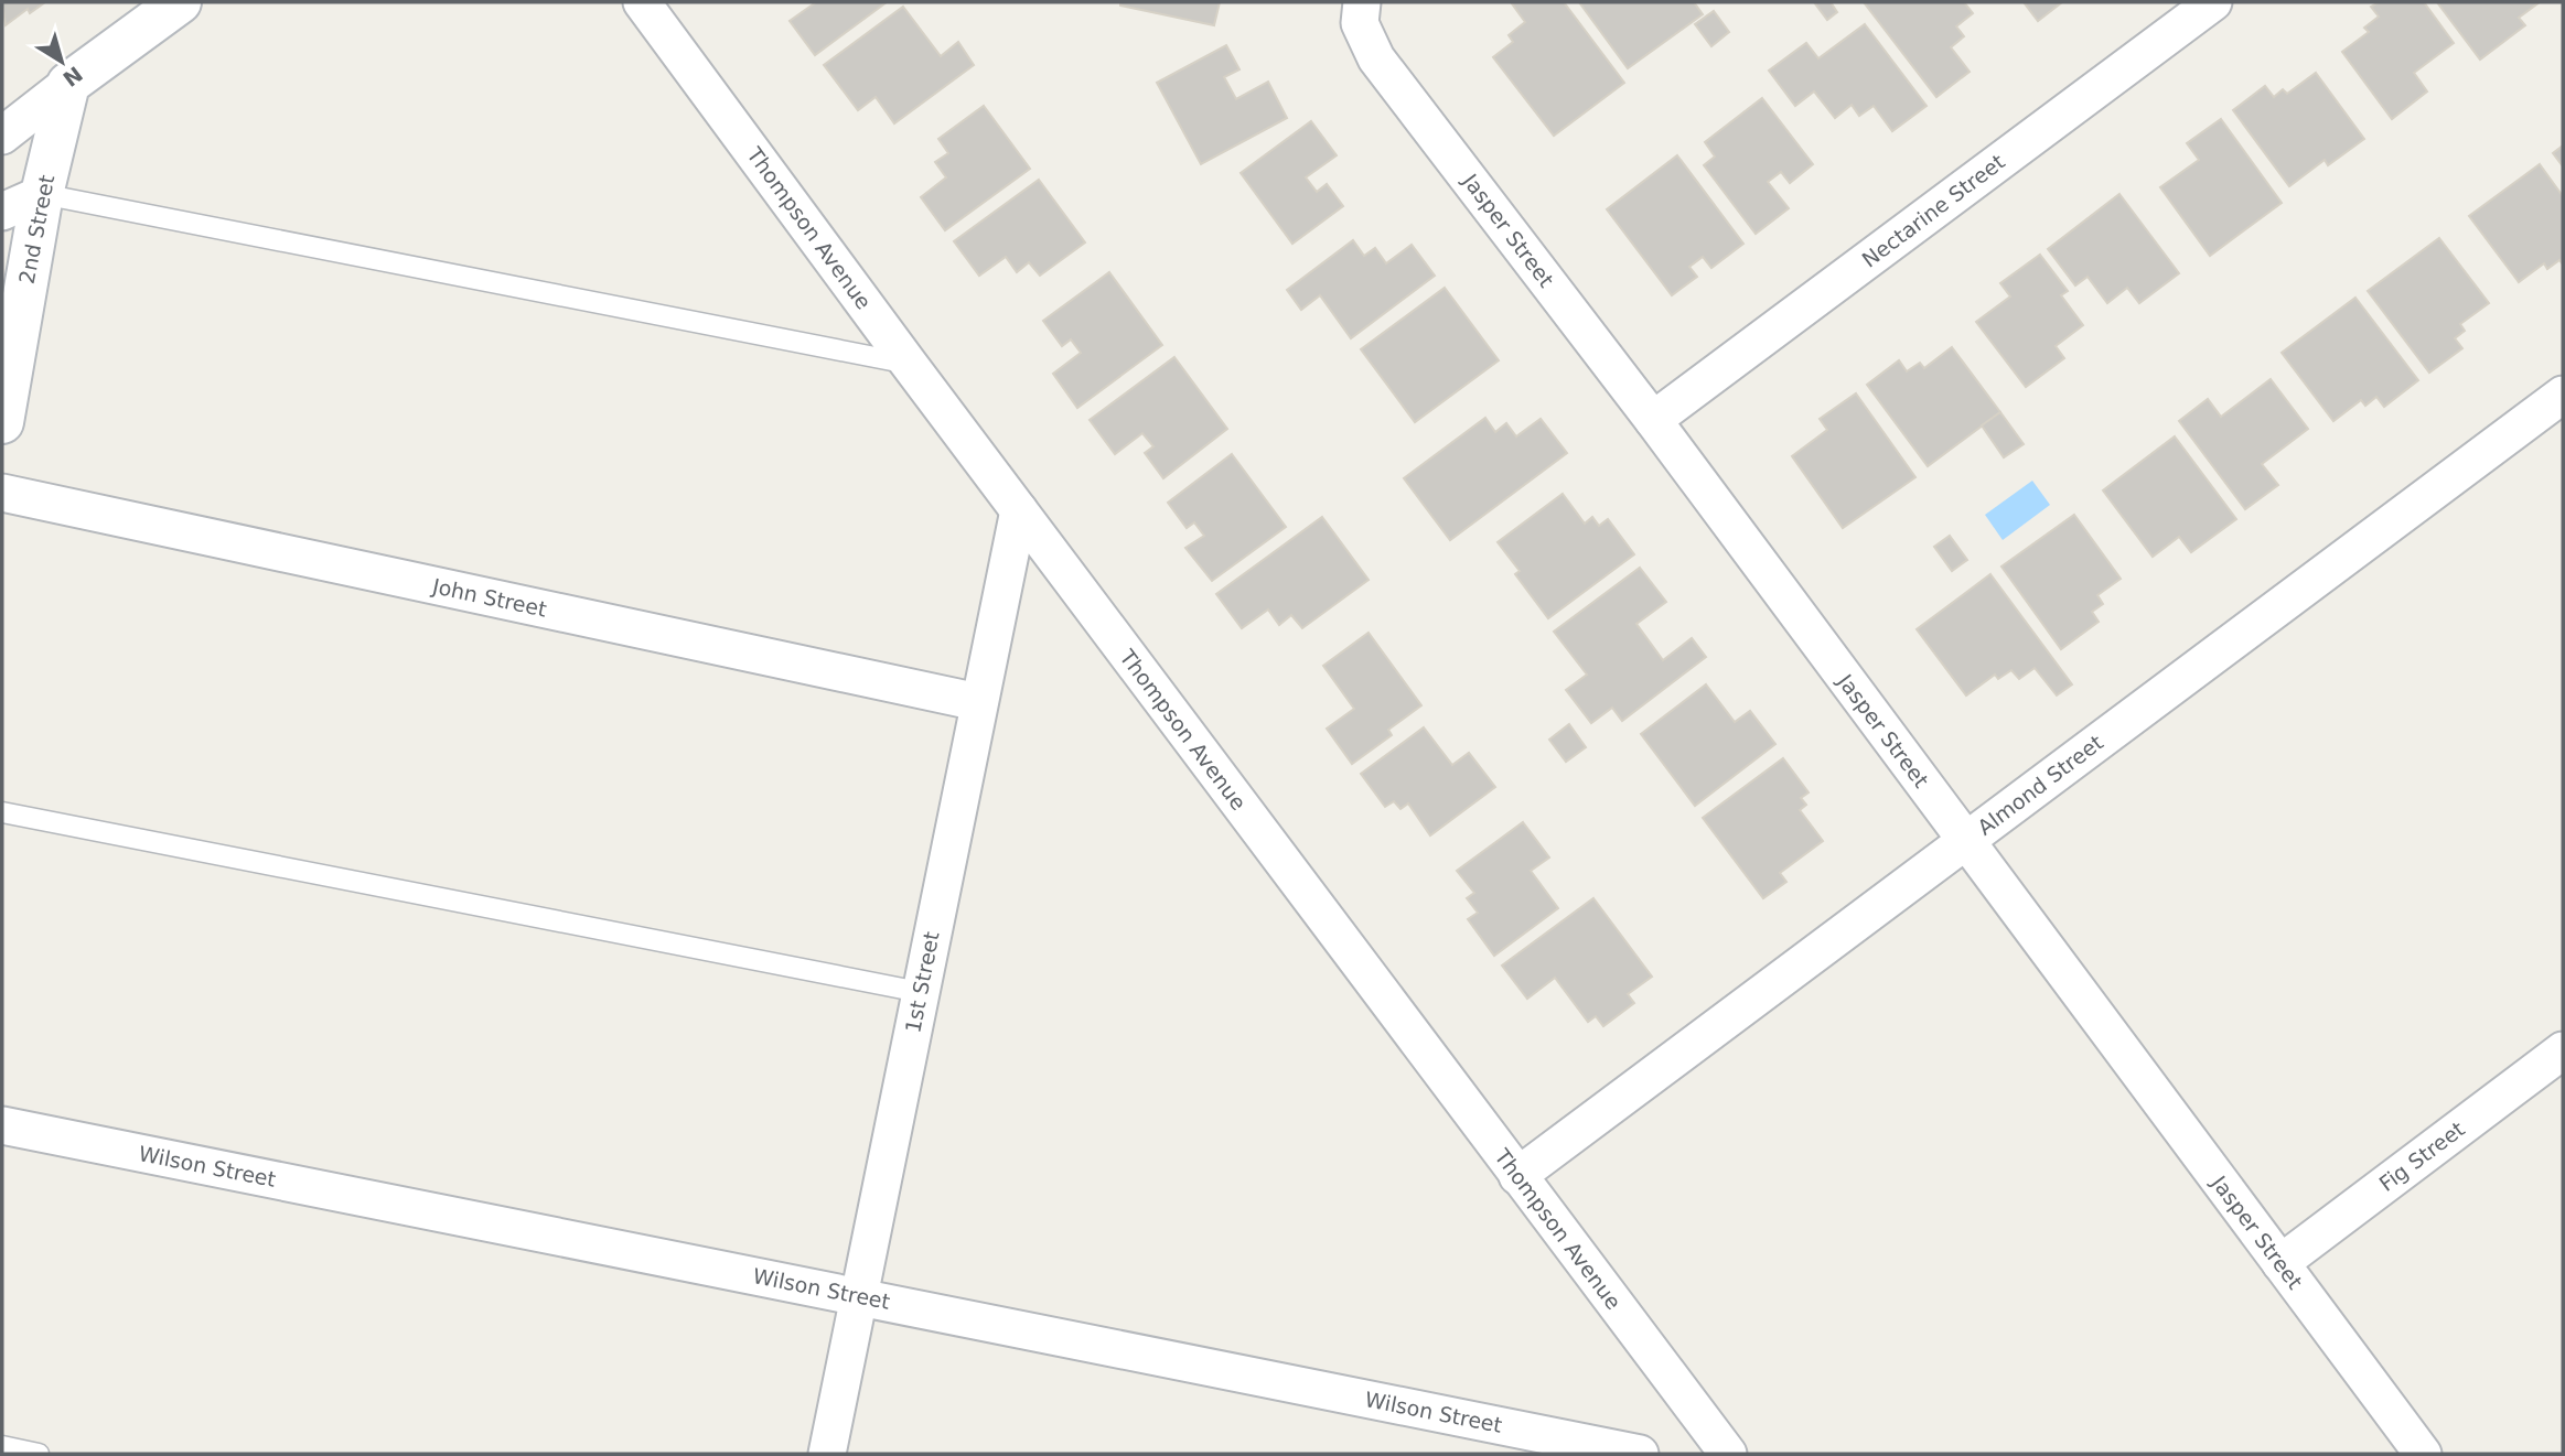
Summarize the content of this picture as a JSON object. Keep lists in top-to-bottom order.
{
  "streets": {
    "main road": ["2nd Street"],
    "street": [
      "Nectarine Street",
      "Thompson Avenue",
      "Jasper Street",
      "John Street",
      "Almond Street",
      "1st Street",
      "Fig Street",
      "Wilson Street"
    ]
  },
  "crossings": [
    ["Nectarine Street", "Jasper Street"],
    ["Thompson Avenue", "Almond Street"],
    ["Thompson Avenue", "1st Street"],
    ["Jasper Street", "Almond Street"],
    ["Jasper Street", "Fig Street"],
    ["John Street", "1st Street"],
    ["1st Street", "Wilson Street"]
  ],
  "north": "bottom right"
}
